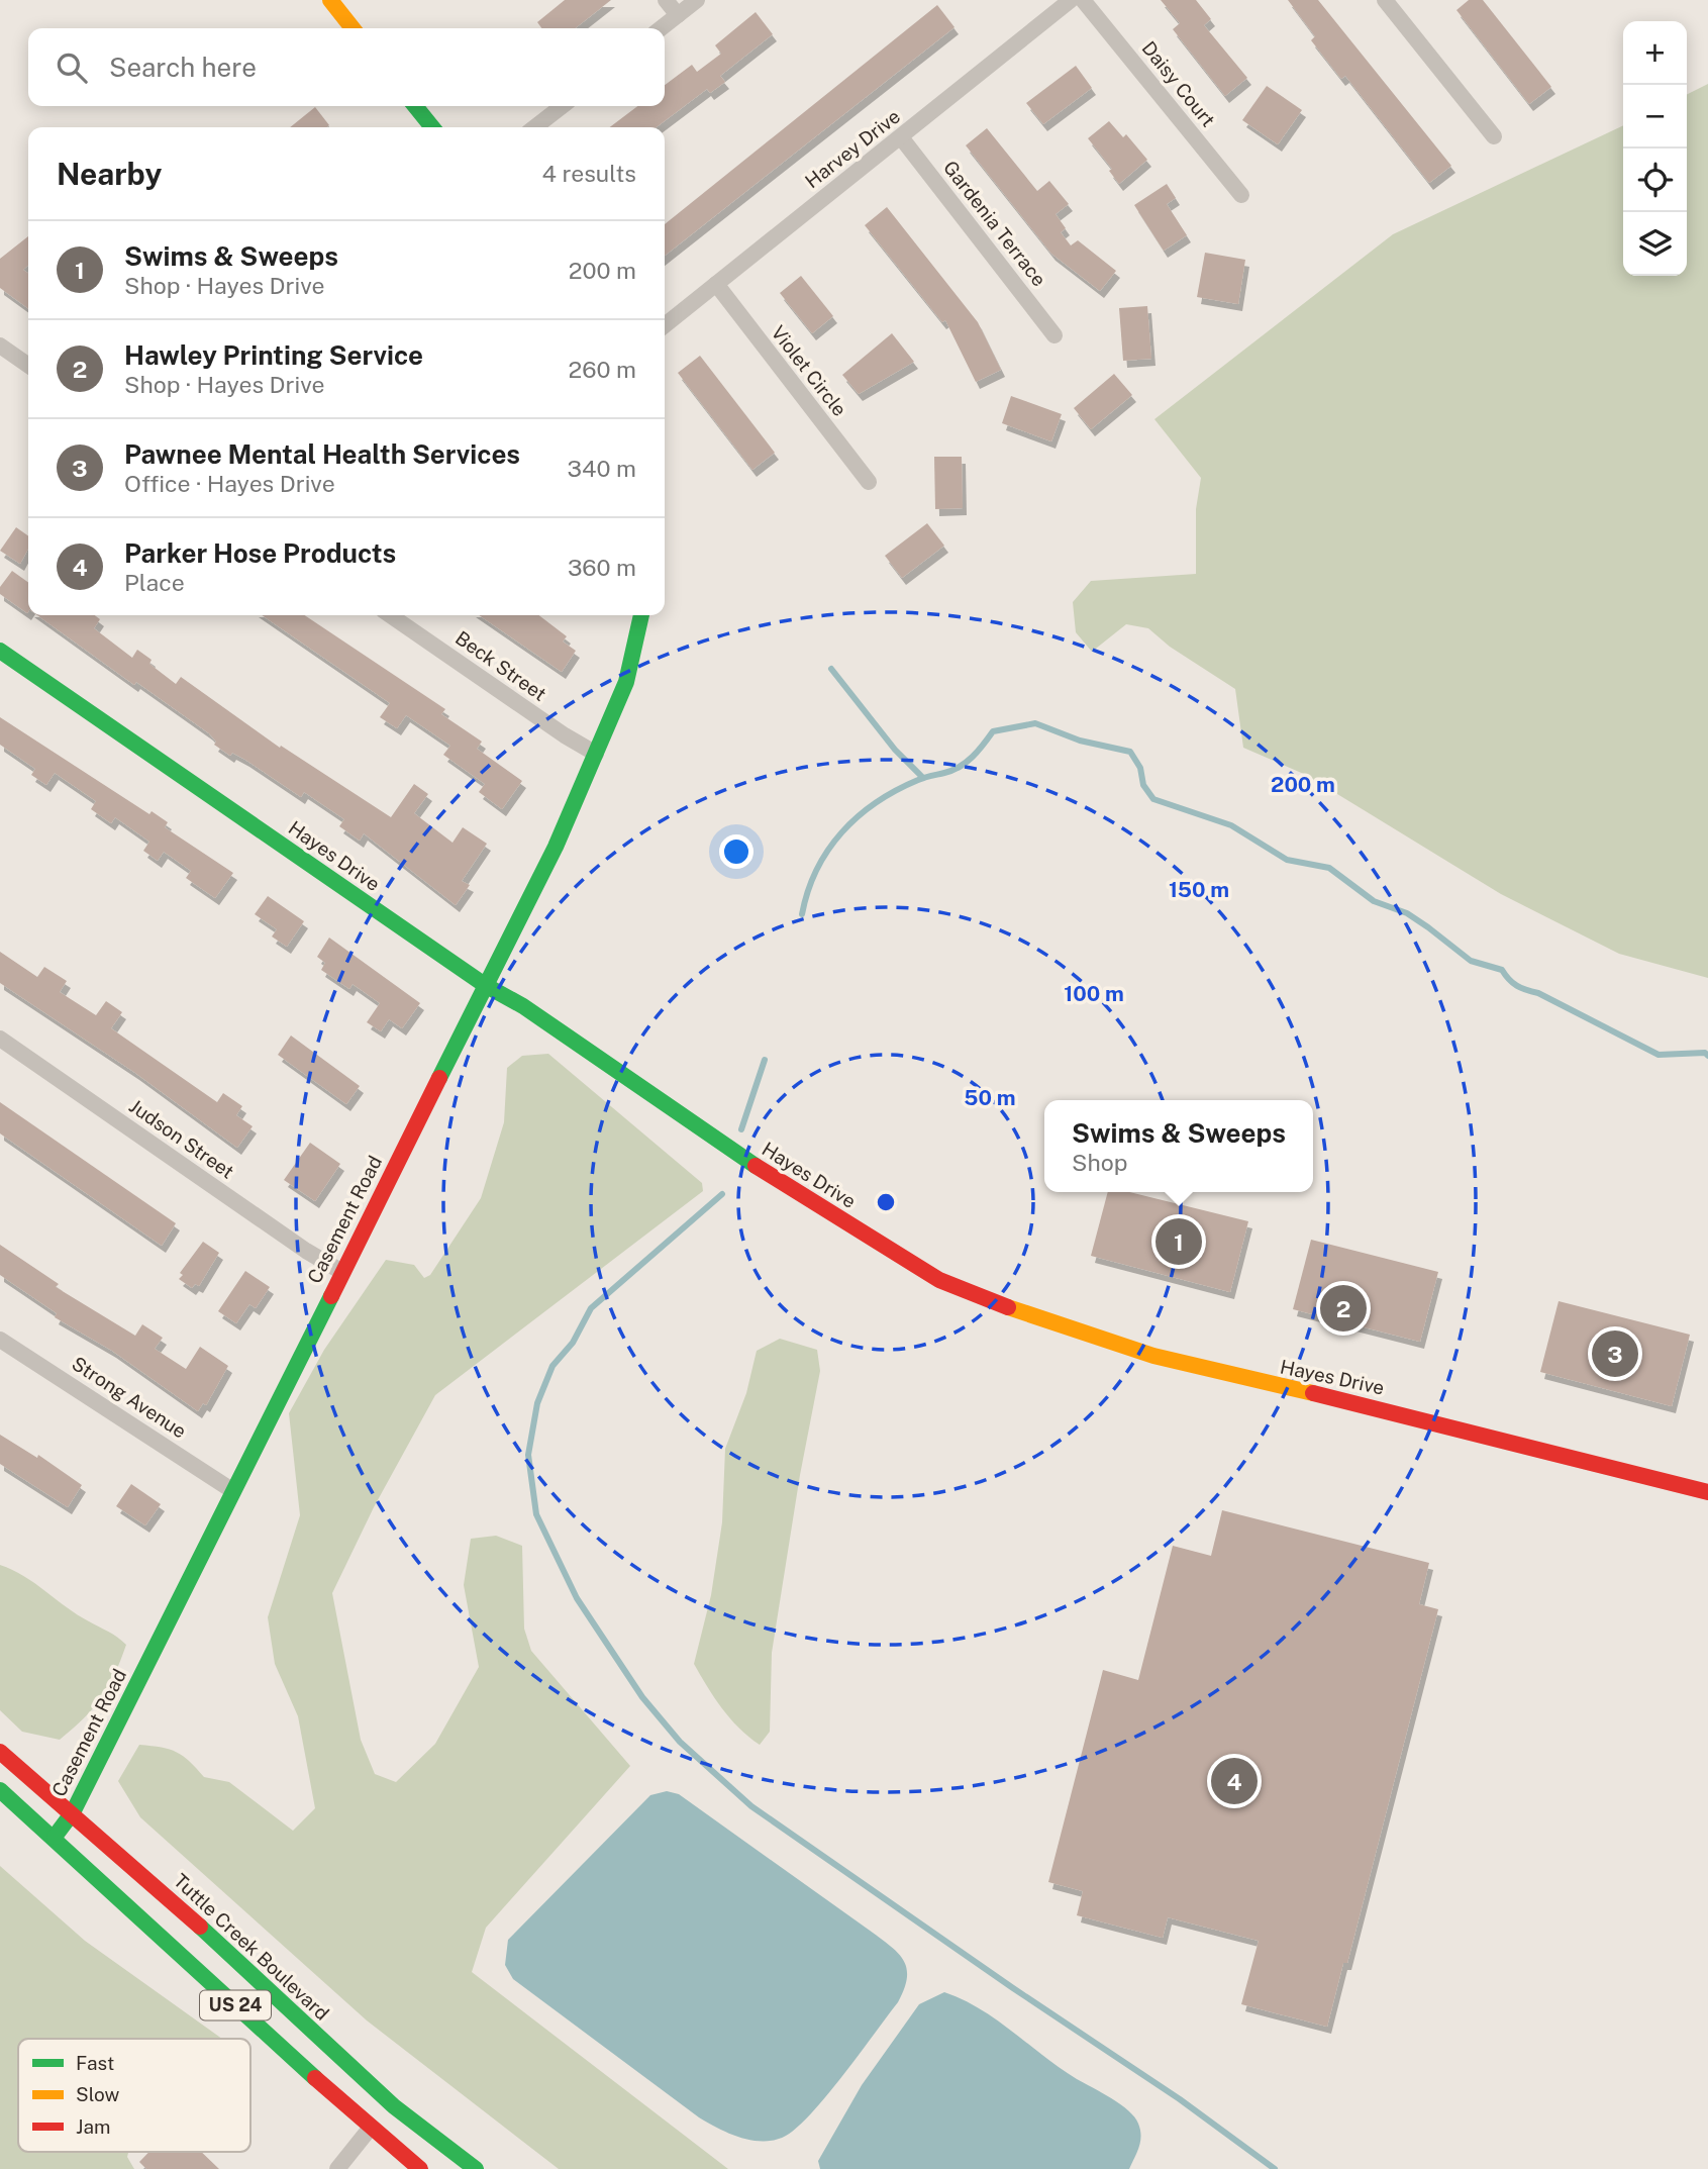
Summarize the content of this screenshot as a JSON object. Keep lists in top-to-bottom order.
{
  "streets": {
    "main road": [
      "Hayes Drive",
      "Casement Road",
      "Tuttle Creek Boulevard",
      "US 24"
    ],
    "street": [
      "Daisy Court",
      "Harvey Drive",
      "Gardenia Terrace",
      "Violet Circle",
      "Beck Street",
      "Judson Street",
      "Strong Avenue"
    ]
  },
  "crossings": [
    ["Harvey Drive", "Gardenia Terrace"],
    ["Harvey Drive", "Violet Circle"],
    ["Beck Street", "Casement Road"],
    ["Hayes Drive", "Casement Road"],
    ["Judson Street", "Casement Road"],
    ["Casement Road", "Strong Avenue"],
    ["Casement Road", "Tuttle Creek Boulevard"],
    ["Casement Road", "US 24"]
  ],
  "legend": ["Fast", "Slow", "Jam"],
  "page": {
    "map_buttons": ["+", "−"],
    "search": "Search here",
    "heading": ["Nearby", "4 results"],
    "list": [
      {
        "mark": "1",
        "name": "Swims & Sweeps",
        "note": "Shop · Hayes Drive",
        "value": "200 m"
      },
      {
        "mark": "2",
        "name": "Hawley Printing Service",
        "note": "Shop · Hayes Drive",
        "value": "260 m"
      },
      {
        "mark": "3",
        "name": "Pawnee Mental Health Services",
        "note": "Office · Hayes Drive",
        "value": "340 m"
      },
      {
        "mark": "4",
        "name": "Parker Hose Products",
        "note": "Place",
        "value": "360 m"
      }
    ],
    "popup": ["Swims & Sweeps", "Shop"],
    "pins": [
      "1",
      "2",
      "3",
      "4"
    ]
  },
  "rings": [
    "200 m",
    "150 m",
    "100 m",
    "50 m"
  ]
}
